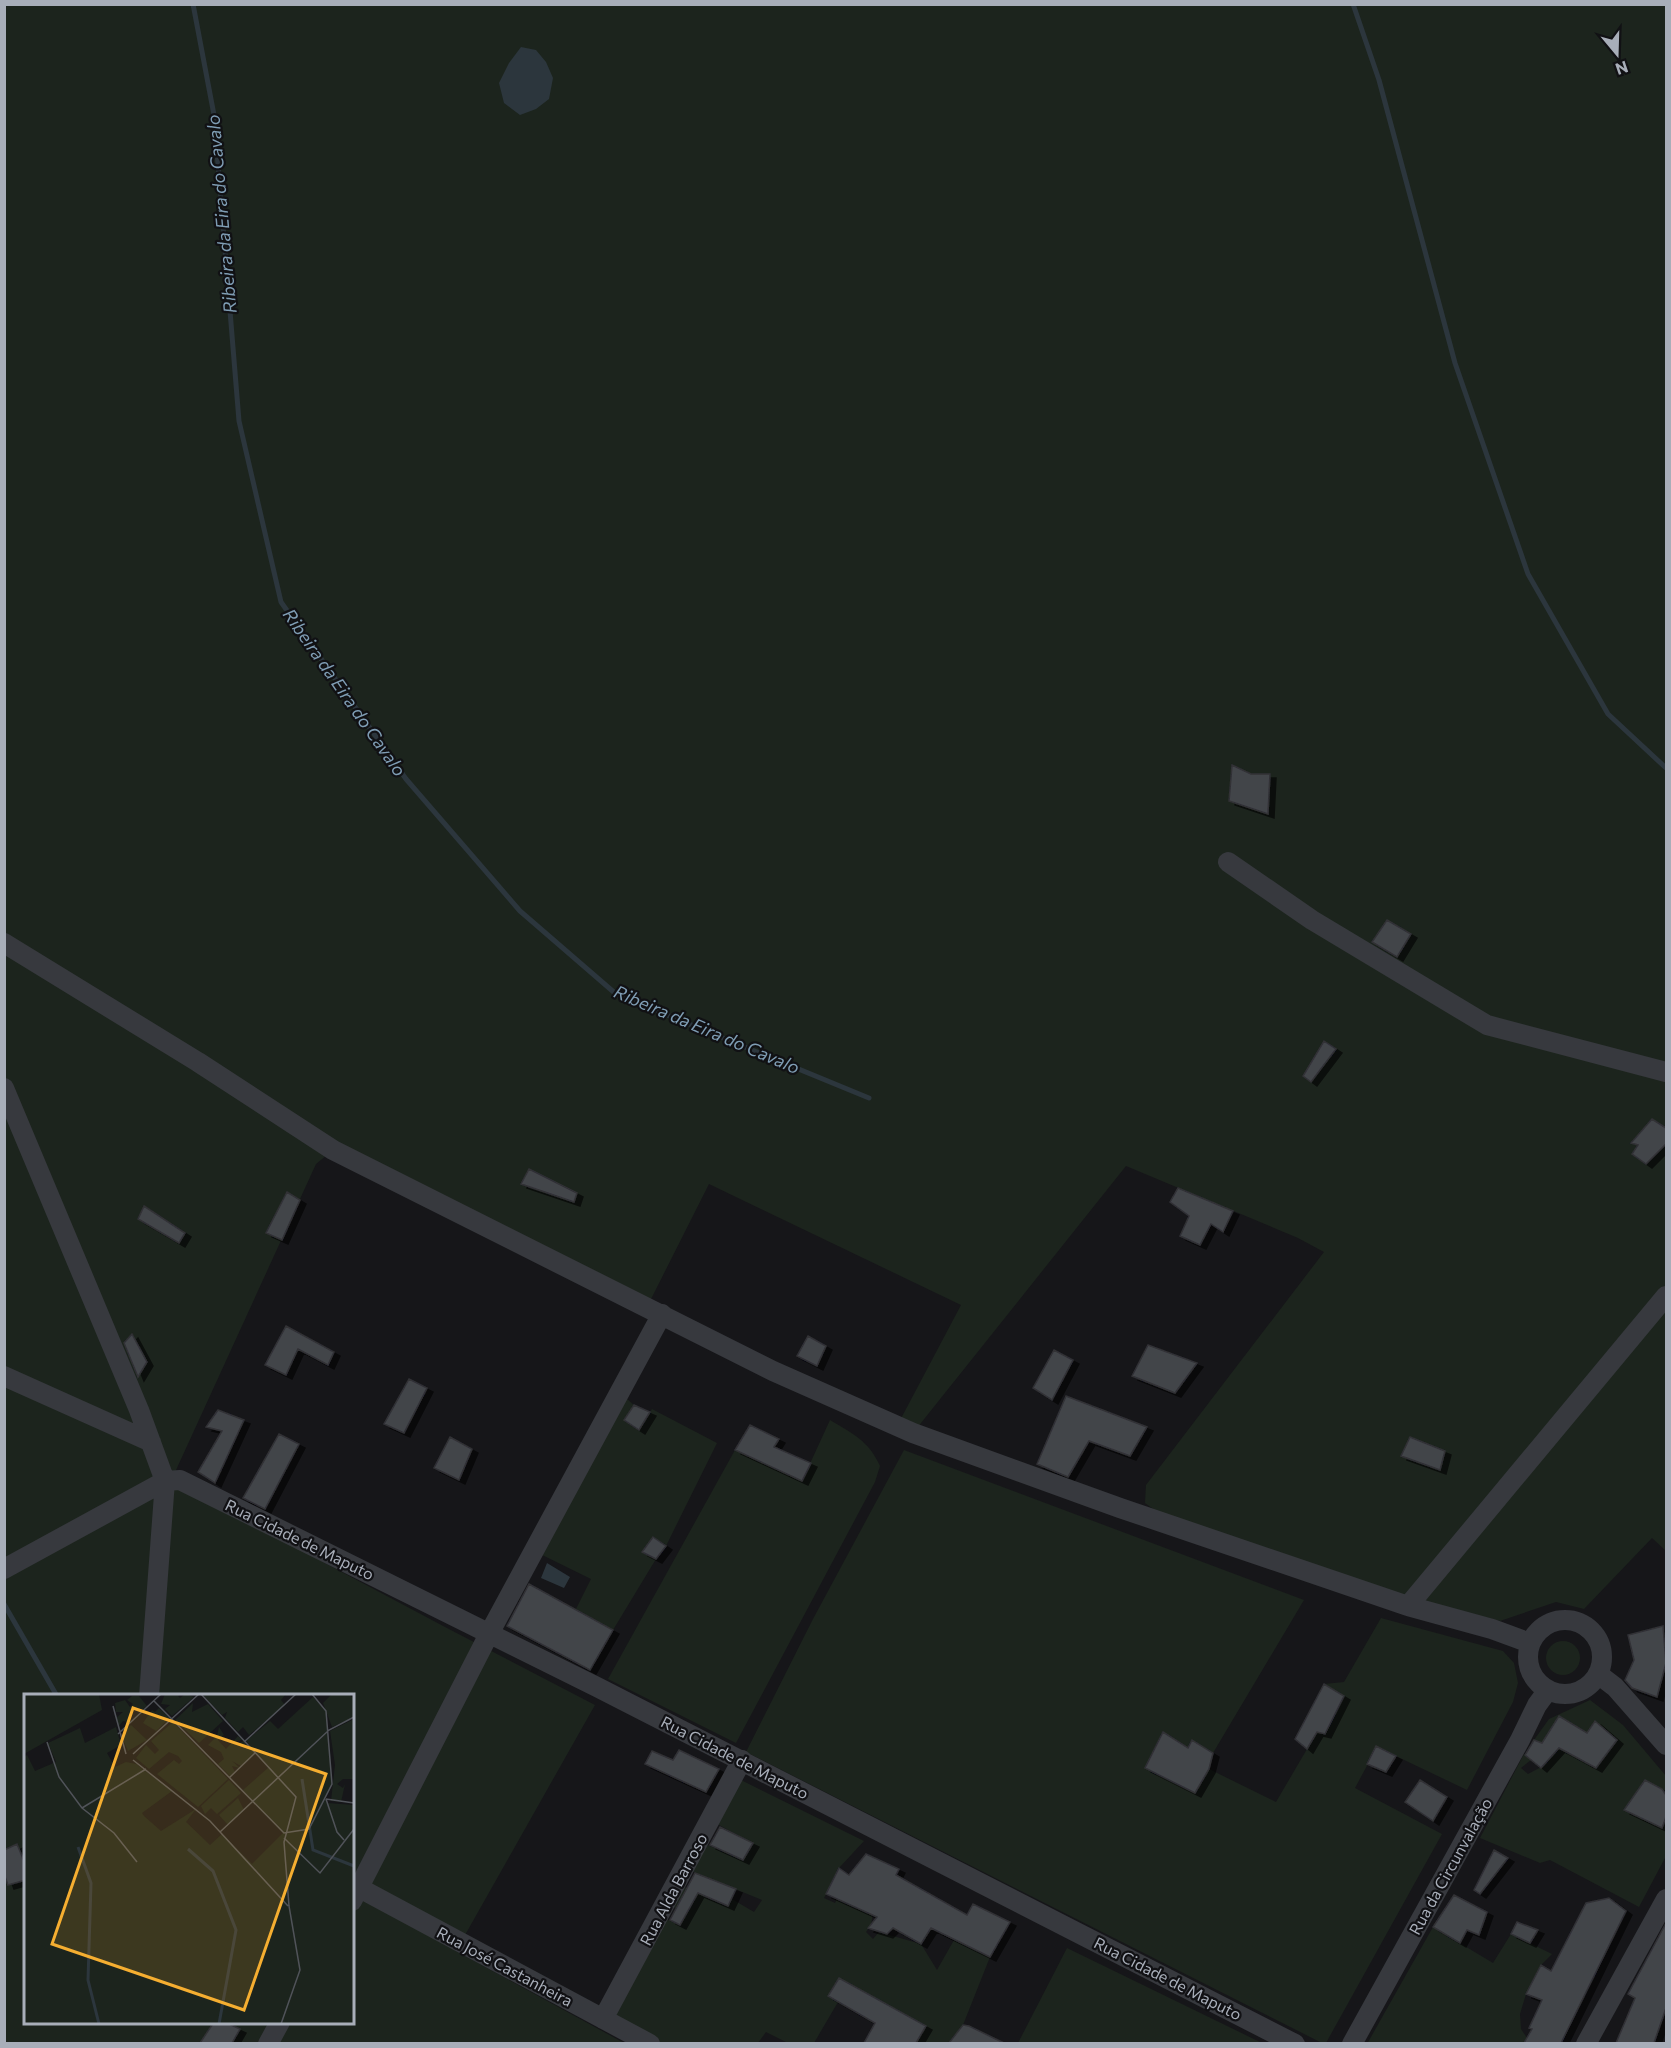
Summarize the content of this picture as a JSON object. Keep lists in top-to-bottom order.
{
  "streets": {
    "street": [
      "Rua Cidade de Maputo",
      "Rua da Circunvalação",
      "Rua Alda Barroso",
      "Rua José Castanheira"
    ]
  },
  "crossings": [
    ["Rua Cidade de Maputo", "Rua Alda Barroso"],
    ["Rua Alda Barroso", "Rua José Castanheira"]
  ],
  "water": ["Ribeira da Eira do Cavalo"],
  "north": "bottom"
}
